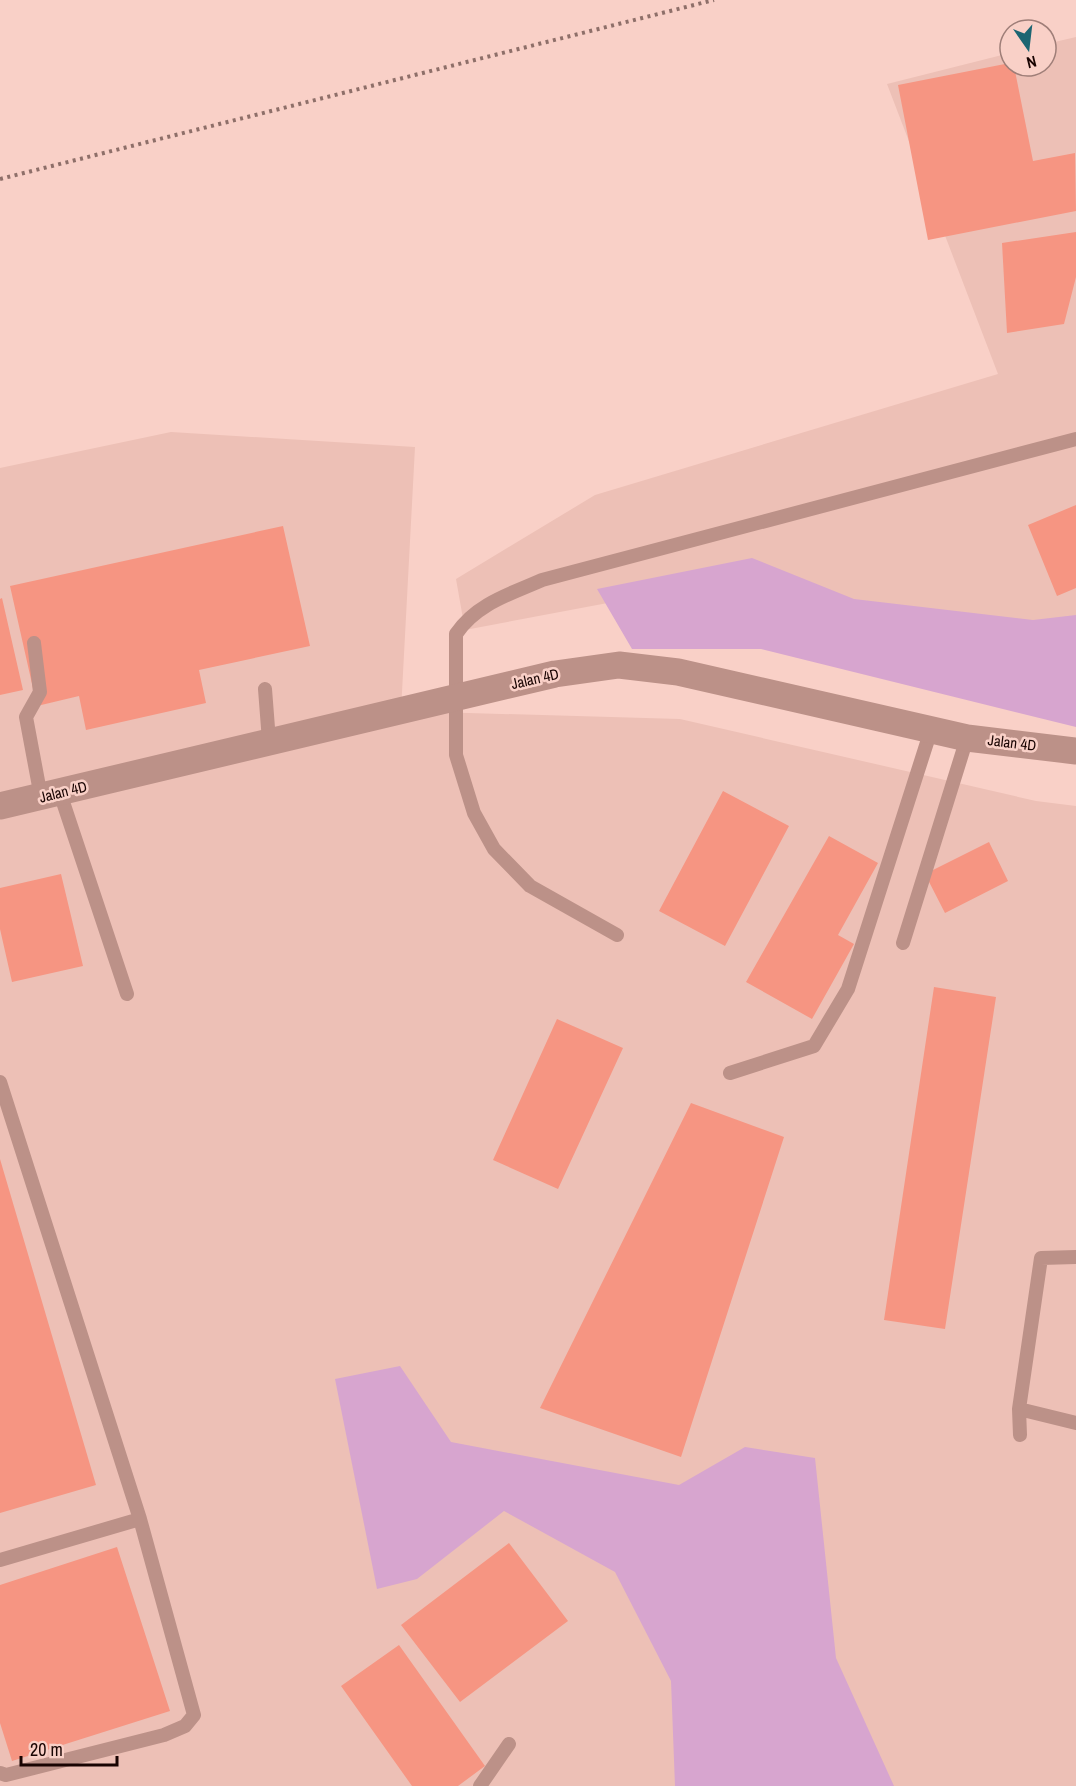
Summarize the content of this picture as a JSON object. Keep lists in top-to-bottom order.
{
  "streets": {
    "street": ["Jalan 4D"]
  },
  "scale_bar": "20 m",
  "north": "bottom"
}
